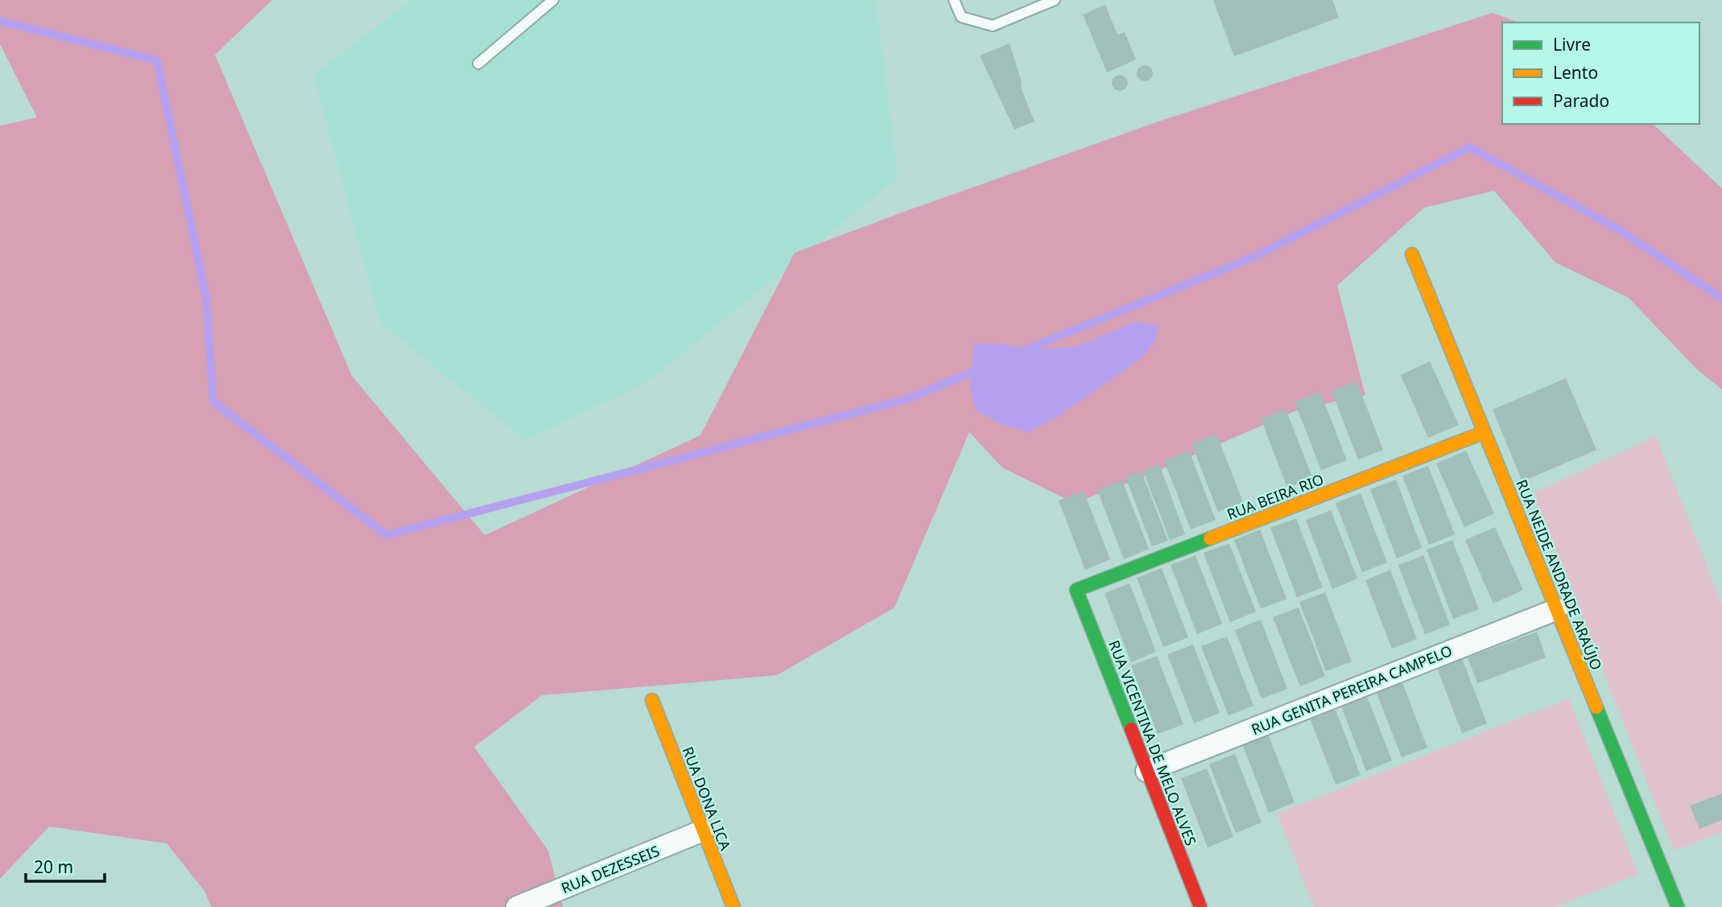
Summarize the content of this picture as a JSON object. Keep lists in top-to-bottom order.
{
  "streets": {
    "street": [
      "RUA BEIRA RIO",
      "RUA NEIDE ANDRADE ARAÚJO",
      "RUA GENITA PEREIRA CAMPELO",
      "RUA VICENTINA DE MELO ALVES",
      "RUA DONA LICA",
      "RUA DEZESSEIS"
    ]
  },
  "crossings": [
    ["RUA BEIRA RIO", "RUA NEIDE ANDRADE ARAÚJO"],
    ["RUA BEIRA RIO", "RUA VICENTINA DE MELO ALVES"],
    ["RUA NEIDE ANDRADE ARAÚJO", "RUA GENITA PEREIRA CAMPELO"],
    ["RUA GENITA PEREIRA CAMPELO", "RUA VICENTINA DE MELO ALVES"],
    ["RUA DONA LICA", "RUA DEZESSEIS"]
  ],
  "legend": ["Livre", "Lento", "Parado"],
  "scale_bar": "20 m"
}
